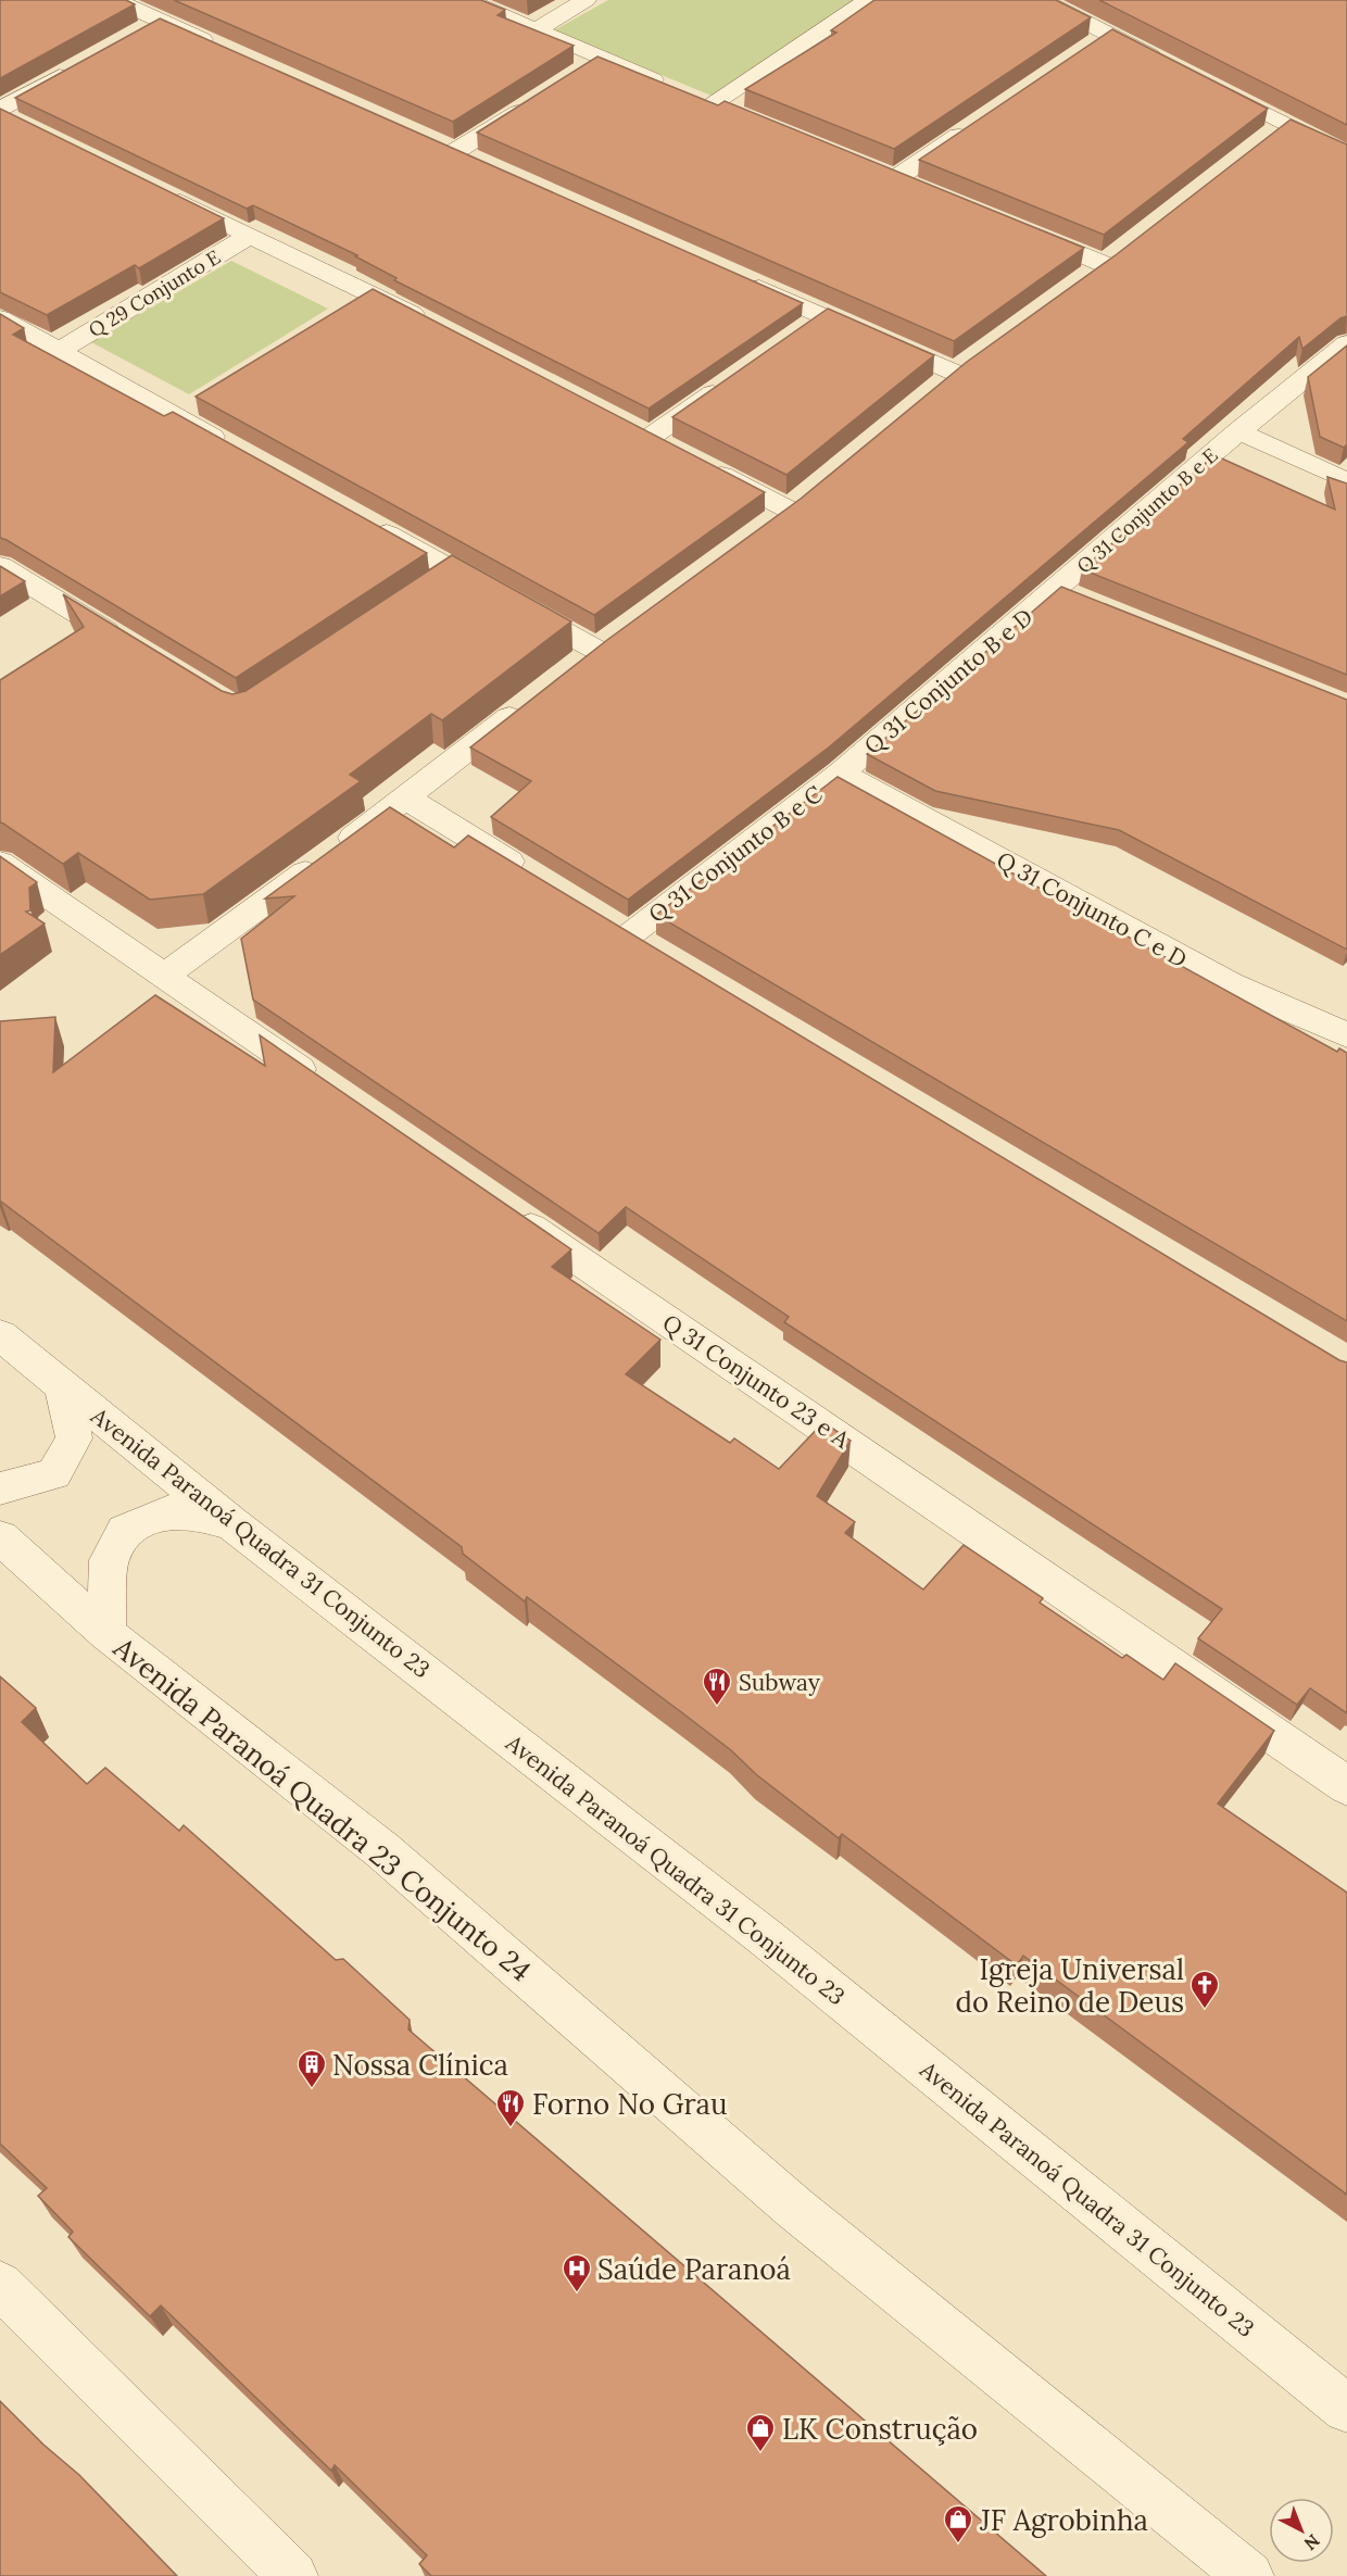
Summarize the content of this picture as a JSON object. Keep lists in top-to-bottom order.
{
  "streets": {
    "street": [
      "Q 29 Conjunto E",
      "Q 31 Conjunto B e E",
      "Q 31 Conjunto B e D",
      "Q 31 Conjunto B e C",
      "Q 31 Conjunto C e D",
      "Q 31 Conjunto 23 e A",
      "Avenida Paranoá Quadra 31 Conjunto 23",
      "Avenida Paranoá Quadra 23 Conjunto 24"
    ]
  },
  "crossings": [
    ["Q 31 Conjunto B e E", "Q 31 Conjunto B e D"],
    ["Q 31 Conjunto B e D", "Q 31 Conjunto B e C"],
    ["Q 31 Conjunto B e D", "Q 31 Conjunto C e D"],
    ["Q 31 Conjunto B e C", "Q 31 Conjunto C e D"]
  ],
  "places": {
    "restaurant": ["Subway", "Forno No Grau"],
    "church": ["Igreja Universal do Reino de Deus"],
    "building": ["Nossa Clínica"],
    "hospital": ["Saúde Paranoá"],
    "shop": ["LK Construção", "JF Agrobinha"]
  },
  "north": "bottom right"
}
